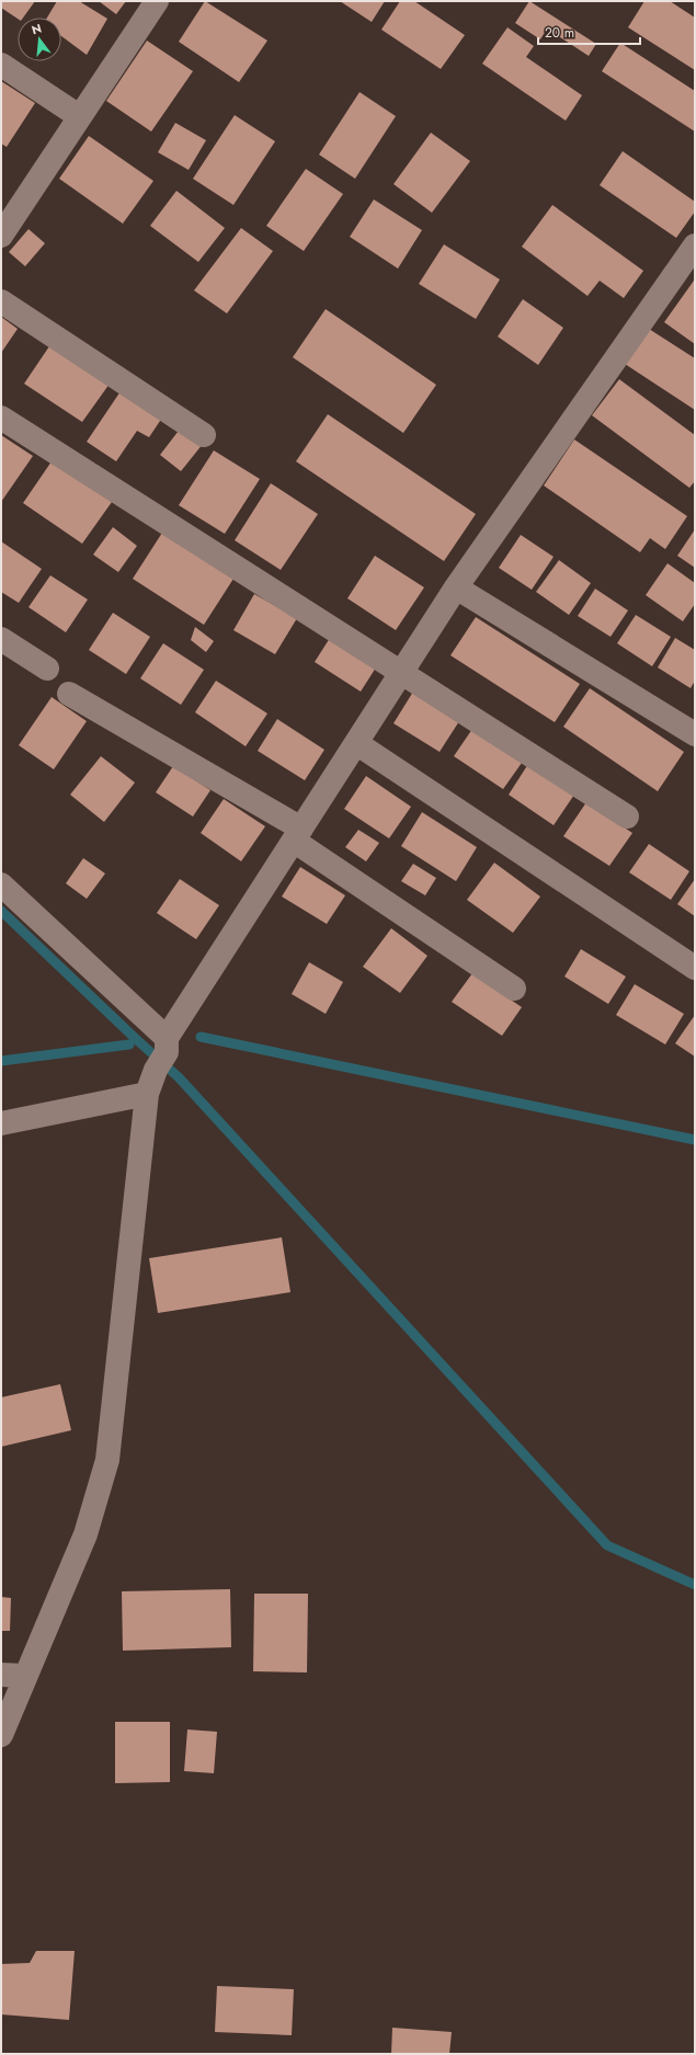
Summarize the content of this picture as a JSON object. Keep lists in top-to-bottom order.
{
  "scale_bar": "20 m",
  "north": "top"
}
